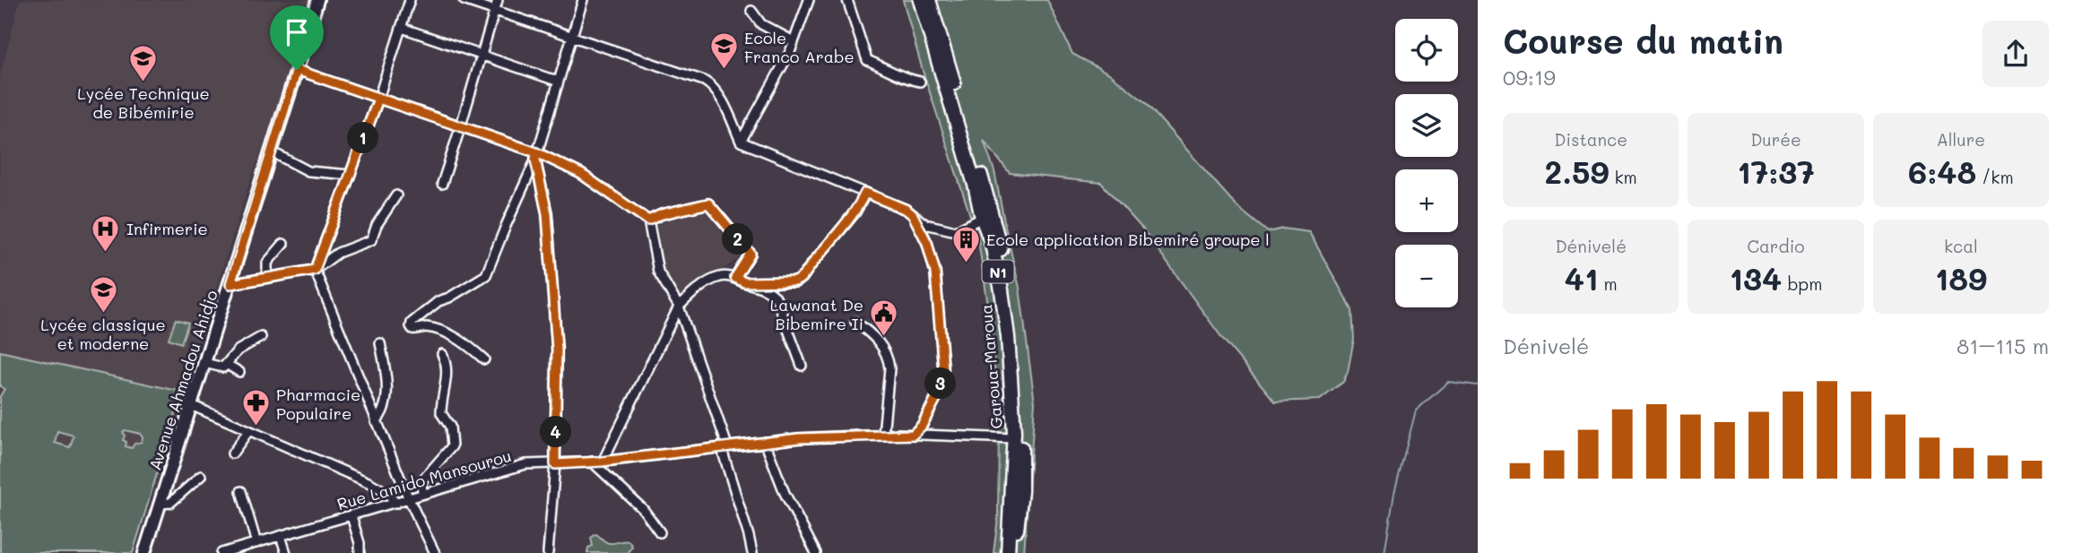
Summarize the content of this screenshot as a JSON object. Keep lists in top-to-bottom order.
{
  "streets": {
    "highway": ["N1", "Garoua-Maroua"],
    "main road": ["Avenue Ahmadou Ahidjo"],
    "street": ["Rue Lamido Mansourou"]
  },
  "crossings": [
    ["Garoua-Maroua", "Rue Lamido Mansourou"]
  ],
  "places": {
    "school or university": ["Ecole Franco Arabe", "Lycée Technique de Bibémirie", "Lycée classique et moderne"],
    "hospital": ["Infirmerie"],
    "building": ["Ecole application Bibemiré groupe l"],
    "public building": ["Lawanat De Bibemire Ii"],
    "pharmacy": ["Pharmacie Populaire"]
  },
  "page": {
    "heading": ["Course du matin", "09:19"],
    "map_buttons": ["+", "−"],
    "stats": [
      ["Distance", "2.59 km"],
      ["Durée", "17:37"],
      ["Allure", "6:48 /km"],
      ["Dénivelé", "41 m"],
      ["Cardio", "134 bpm"],
      ["kcal", "189"]
    ],
    "pins": [
      "1",
      "2",
      "3",
      "4"
    ],
    "chart": ["Dénivelé", "81–115 m"]
  }
}
